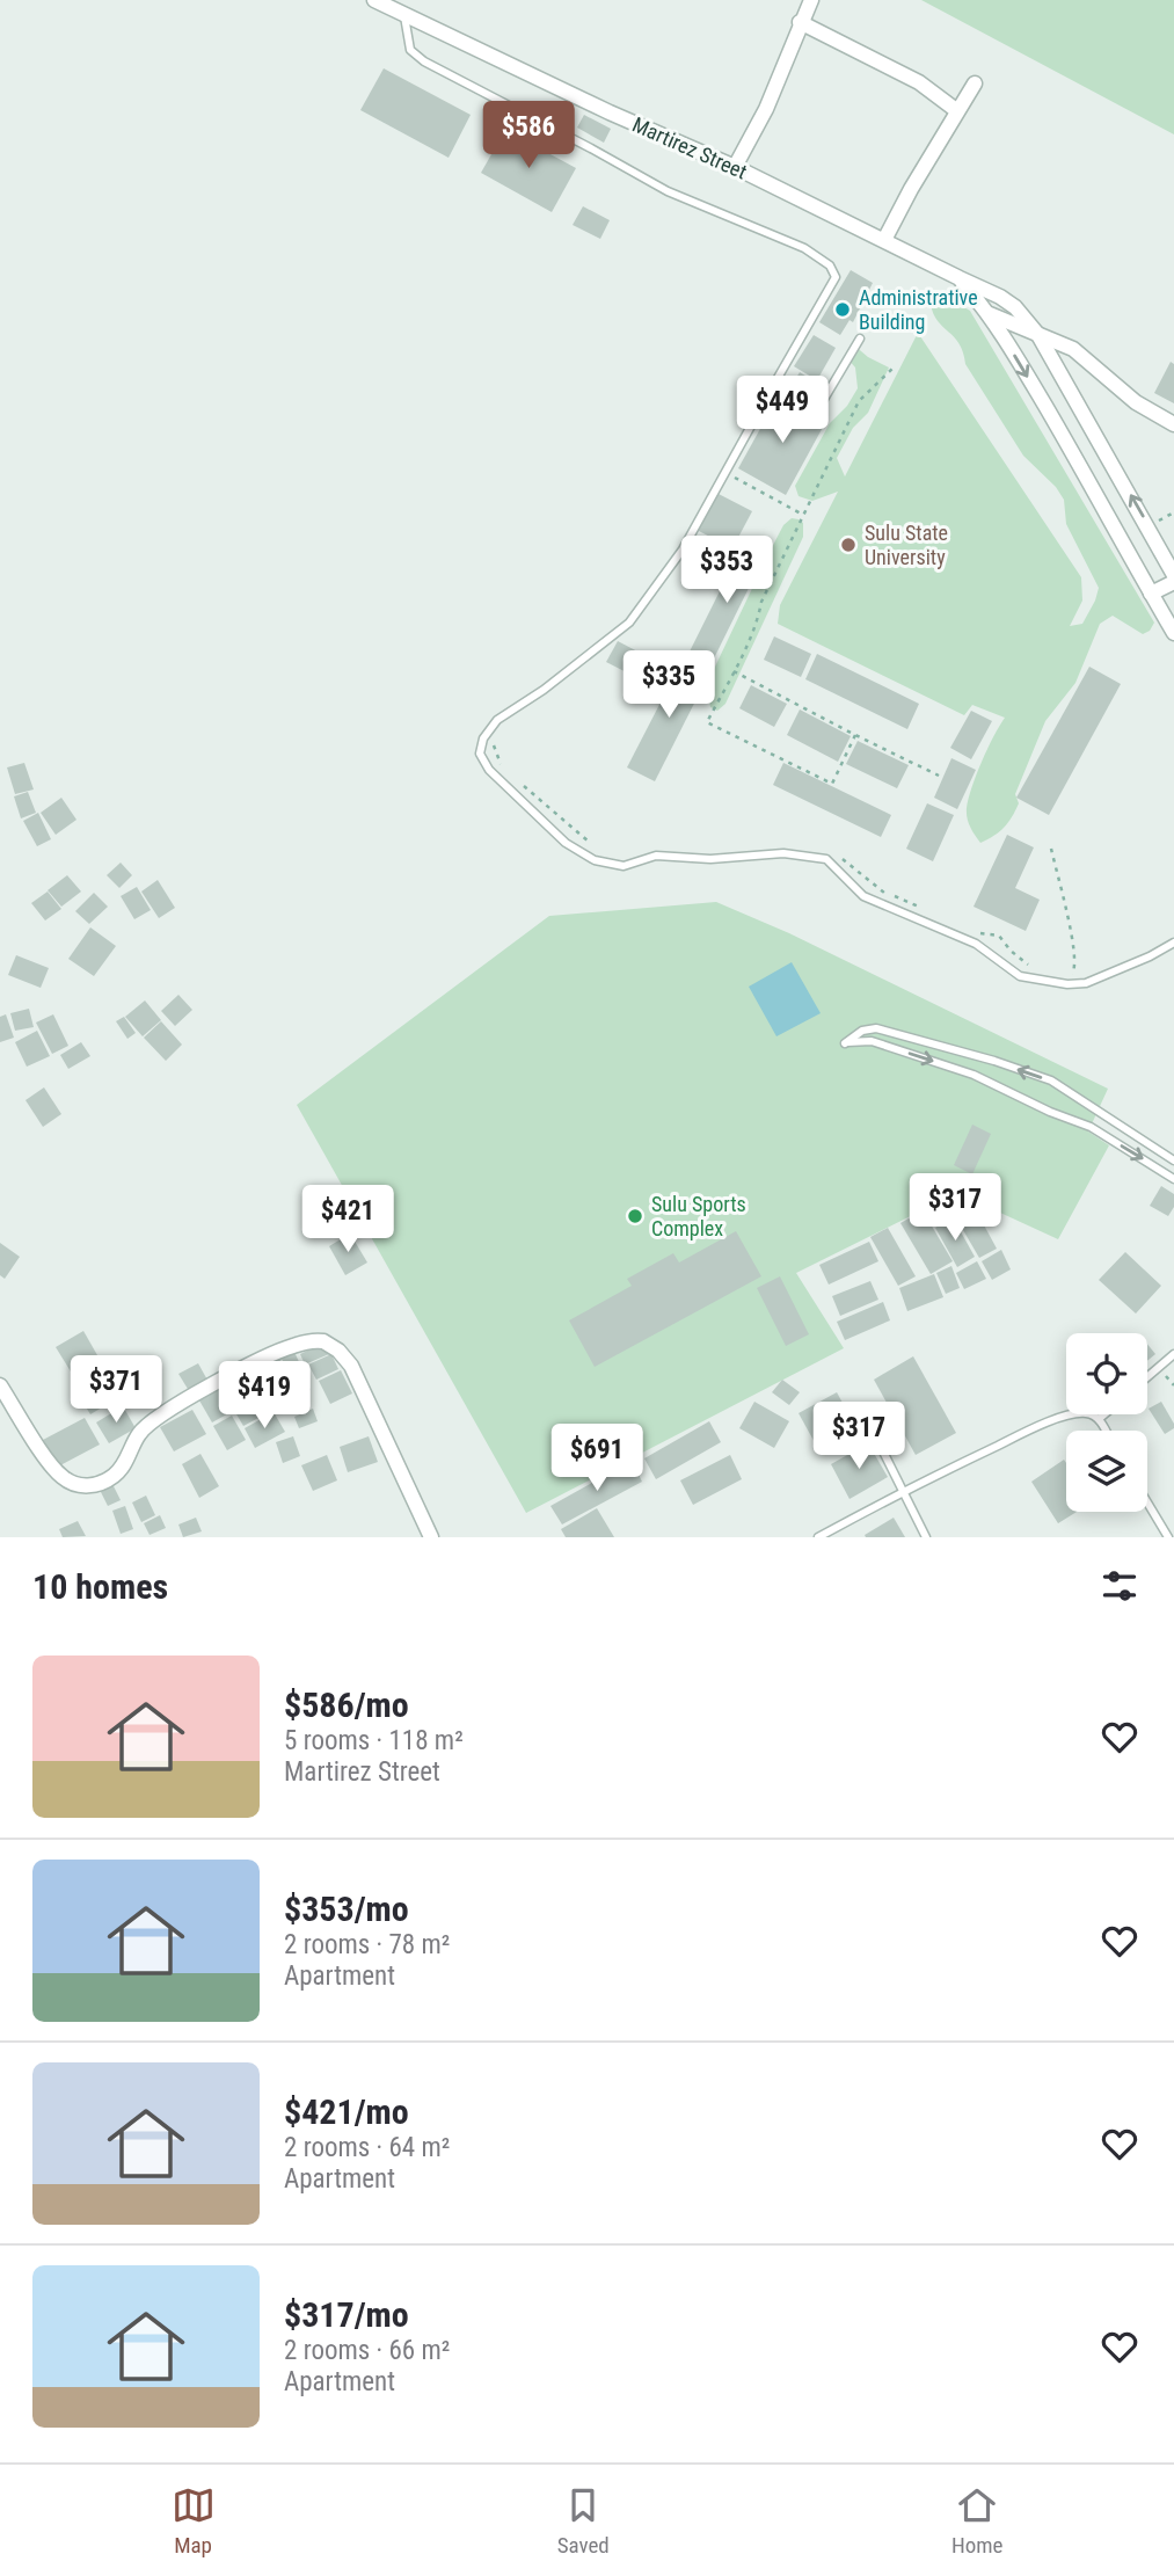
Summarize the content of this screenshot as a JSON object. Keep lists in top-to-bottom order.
{
  "streets": {
    "street": ["Martirez Street"]
  },
  "places": ["Administrative Building", "Sulu State University", "Sulu Sports Complex"],
  "page": {
    "price": [
      "$586",
      "$449",
      "$353",
      "$335",
      "$317",
      "$421",
      "$371",
      "$419",
      "$317",
      "$691"
    ],
    "heading": "10 homes",
    "list": [
      {
        "name": "$586/mo",
        "note": "5 rooms · 118 m² · Martirez Street"
      },
      {
        "name": "$353/mo",
        "note": "2 rooms · 78 m² · Apartment"
      },
      {
        "name": "$421/mo",
        "note": "2 rooms · 64 m² · Apartment"
      },
      {
        "name": "$317/mo",
        "note": "2 rooms · 66 m² · Apartment"
      }
    ],
    "tabs": ["Map", "Saved", "Home"]
  }
}
